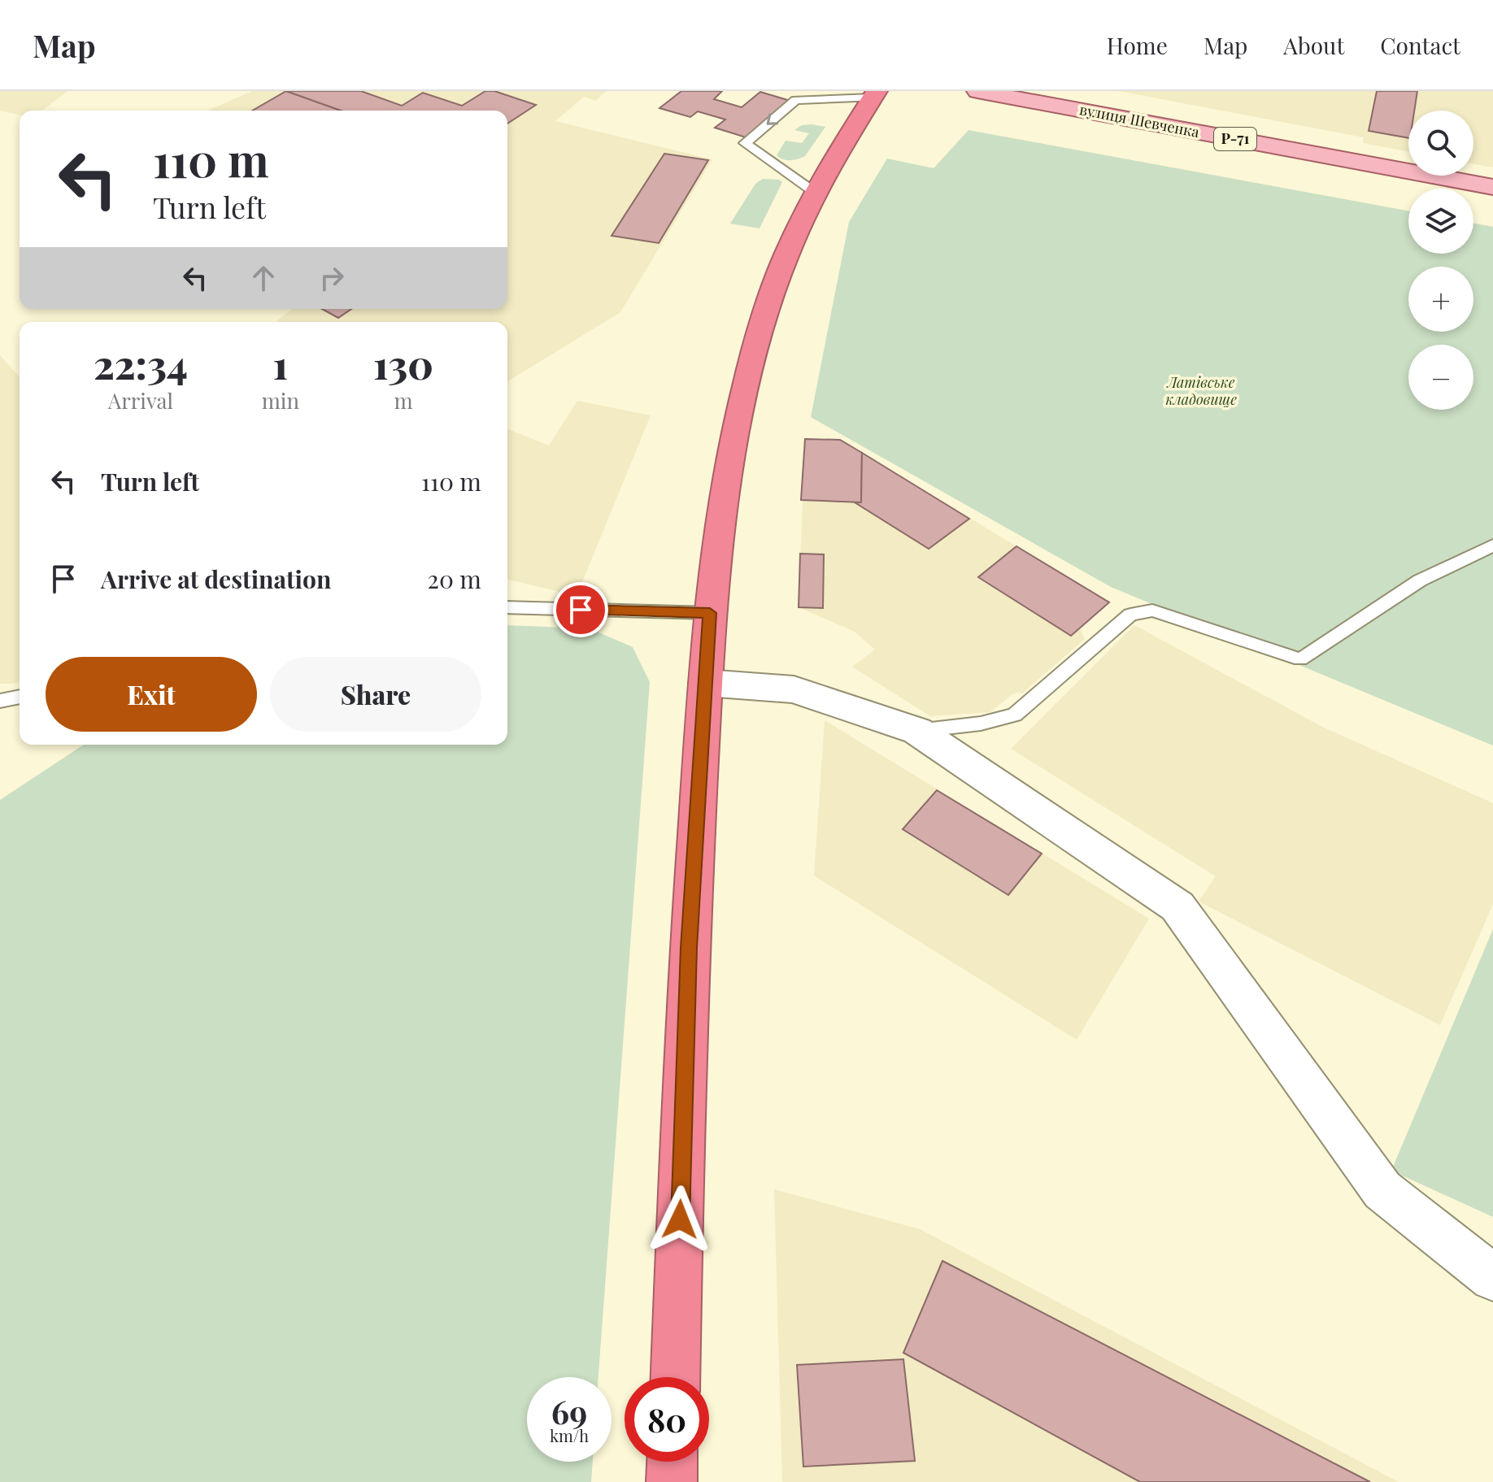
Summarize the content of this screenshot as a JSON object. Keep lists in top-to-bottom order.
{
  "streets": {
    "main road": ["вулиця Шевченка", "Р-71"]
  },
  "parks": ["Латівське кладовище"],
  "page": {
    "header": "Map",
    "nav": [
      "Home",
      "Map",
      "About",
      "Contact"
    ],
    "map_buttons": ["+", "−"],
    "turn": ["110 m", "Turn left"],
    "eta": [
      "22:34",
      "Arrival",
      "1",
      "min",
      "130",
      "m"
    ],
    "list": [
      {
        "name": "Turn left",
        "value": "110 m"
      },
      {
        "name": "Arrive at destination",
        "value": "20 m"
      }
    ],
    "buttons": ["Exit", "Share"],
    "speed": "69 km/h",
    "limit": "80"
  }
}
